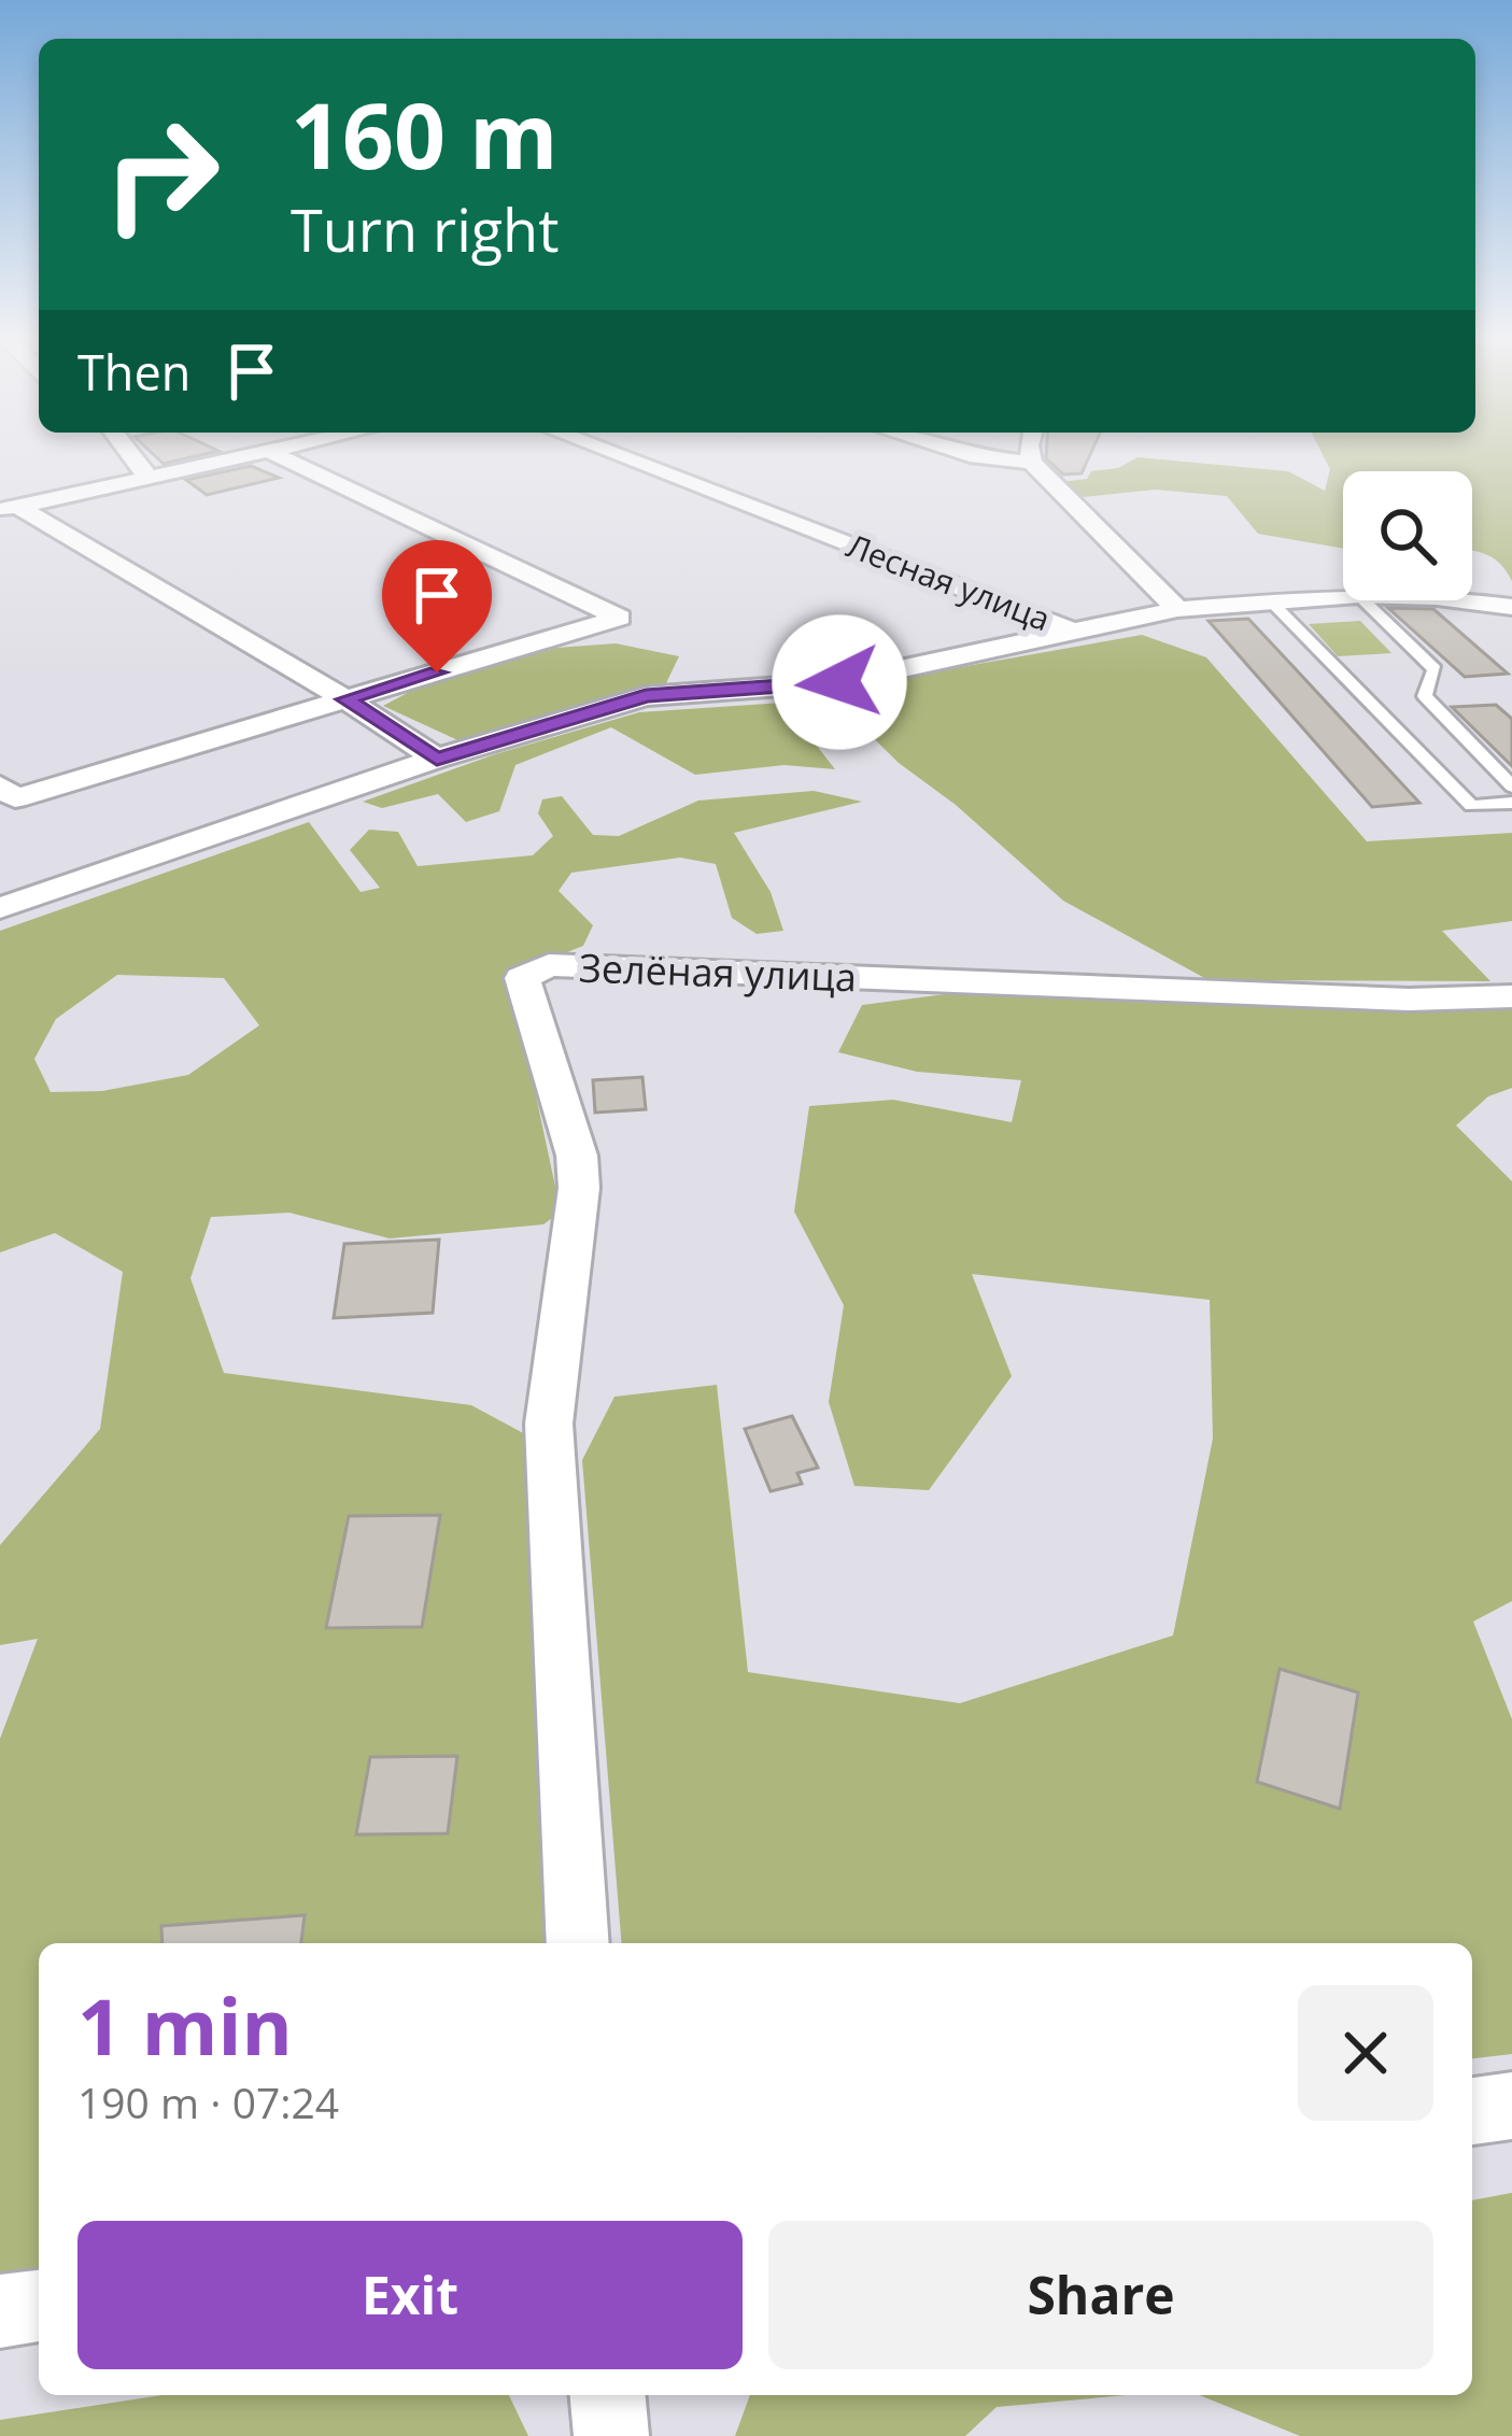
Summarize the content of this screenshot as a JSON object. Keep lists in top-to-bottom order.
{
  "streets": {
    "street": ["Лесная улица", "Зелёная улица"]
  },
  "page": {
    "turn": ["160 m", "Turn right"],
    "then": "Then",
    "heading": ["1 min", "190 m · 07:24"],
    "buttons": ["Exit", "Share"]
  }
}
